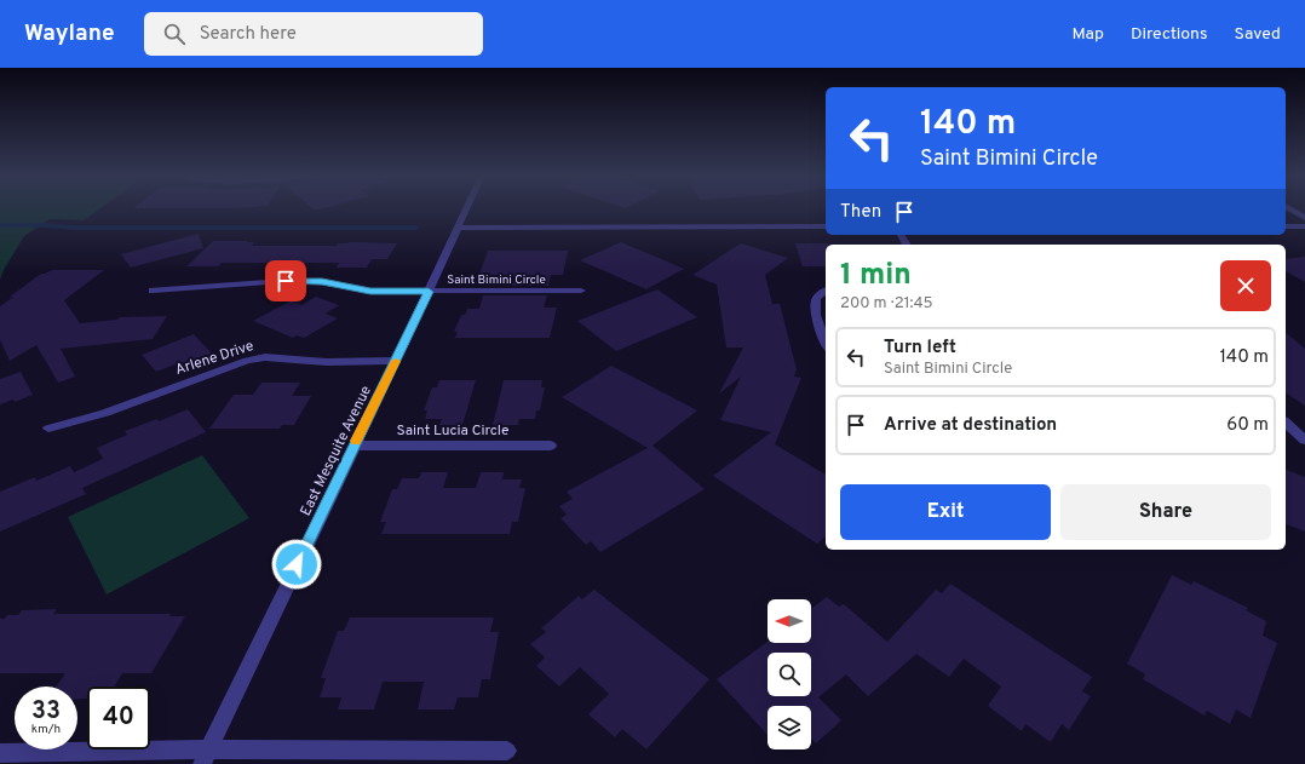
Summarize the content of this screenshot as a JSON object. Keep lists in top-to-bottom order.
{
  "streets": {
    "street": [
      "Saint Bimini Circle",
      "Arlene Drive",
      "Saint Lucia Circle",
      "East Mesquite Avenue"
    ]
  },
  "crossings": [
    ["Saint Bimini Circle", "East Mesquite Avenue"],
    ["Arlene Drive", "East Mesquite Avenue"],
    ["Saint Lucia Circle", "East Mesquite Avenue"]
  ],
  "north": "left",
  "page": {
    "header": "Waylane",
    "search": "Search here",
    "nav": ["Map", "Directions", "Saved"],
    "turn": ["140 m", "Saint Bimini Circle"],
    "then": "Then",
    "heading": ["1 min", "200 m · 21:45"],
    "list": [
      {
        "name": "Turn left",
        "note": "Saint Bimini Circle",
        "value": "140 m"
      },
      {
        "name": "Arrive at destination",
        "value": "60 m"
      }
    ],
    "buttons": ["Exit", "Share"],
    "speed": "33 km/h",
    "limit": "40"
  }
}
